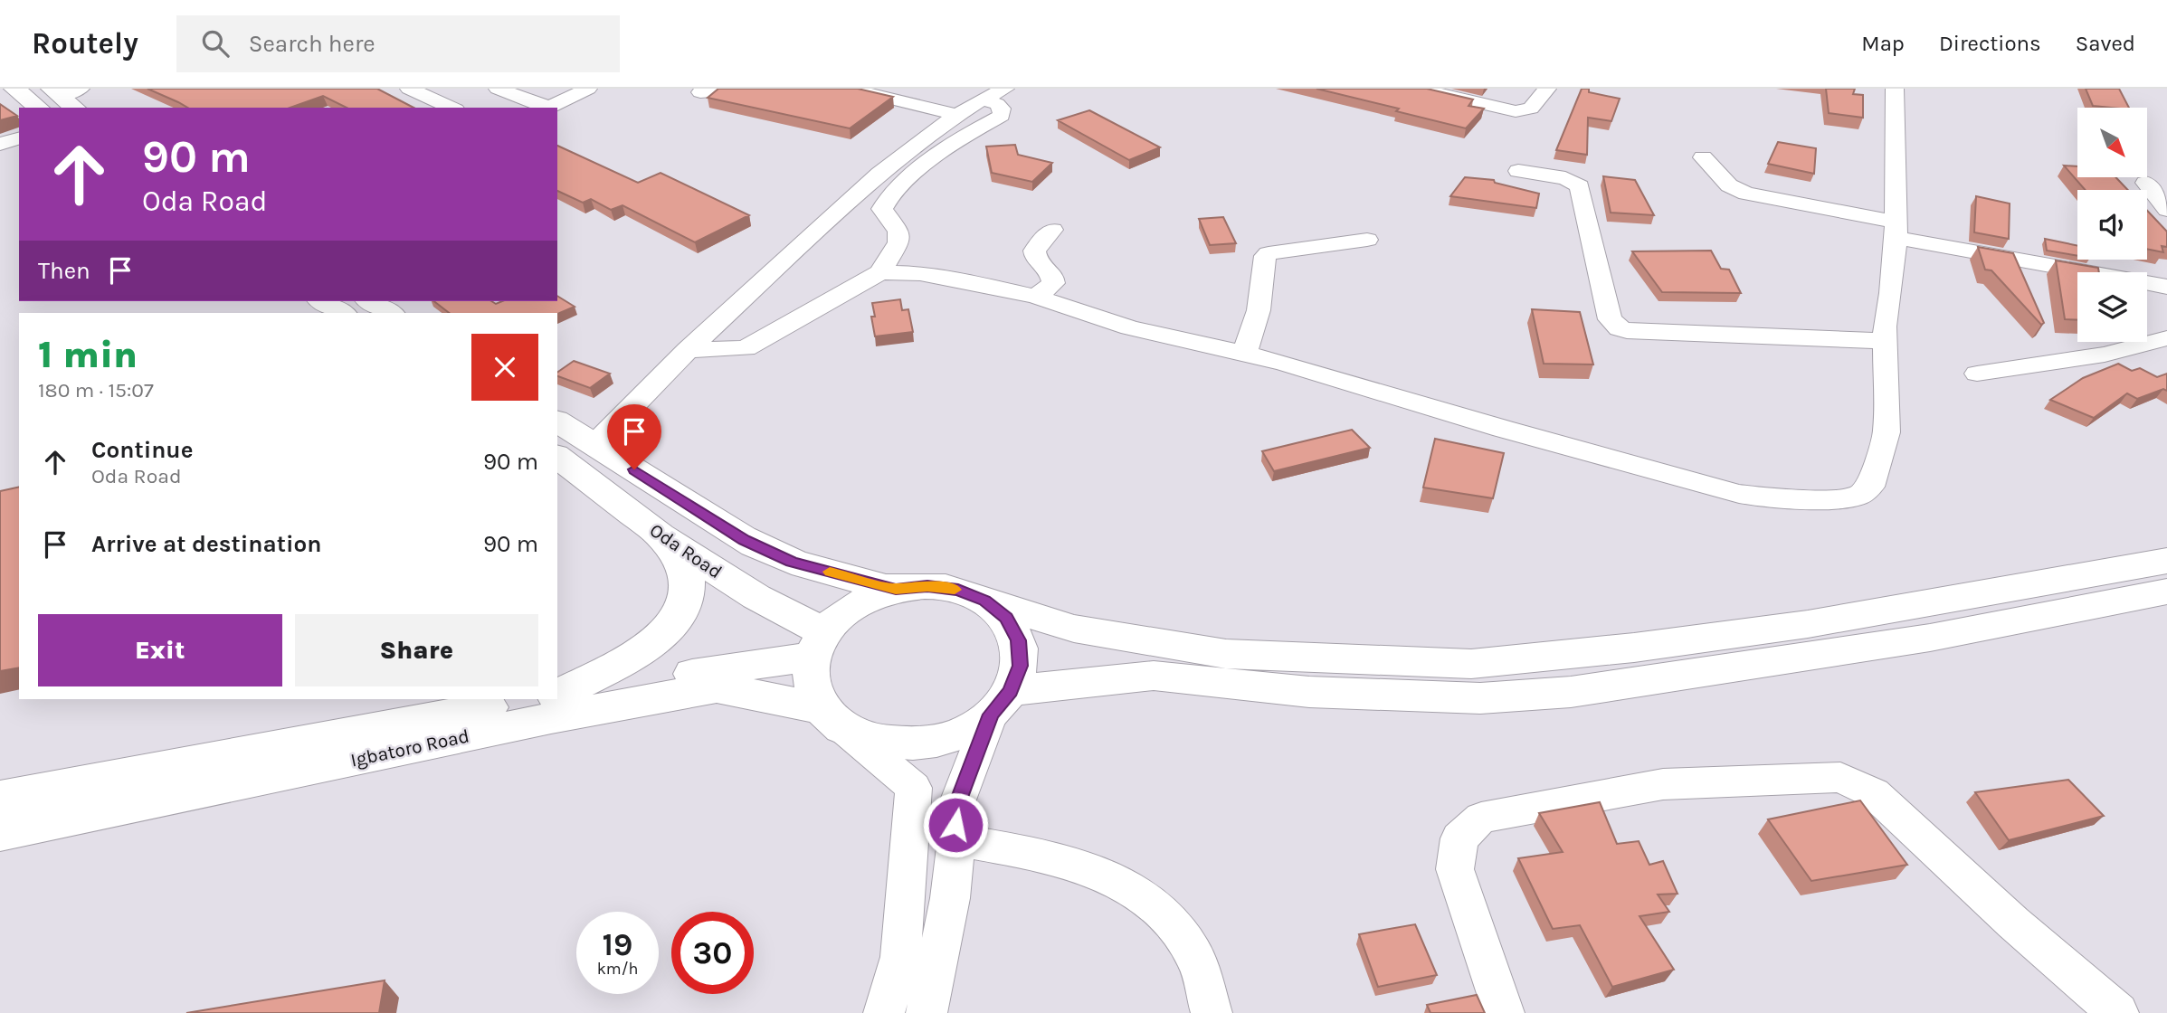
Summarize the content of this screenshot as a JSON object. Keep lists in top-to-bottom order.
{
  "streets": {
    "street": ["Oda Road", "Igbatoro Road"]
  },
  "crossings": [
    ["Oda Road", "Igbatoro Road"]
  ],
  "north": "bottom right",
  "page": {
    "header": "Routely",
    "search": "Search here",
    "nav": ["Map", "Directions", "Saved"],
    "turn": ["90 m", "Oda Road"],
    "then": "Then",
    "heading": ["1 min", "180 m · 15:07"],
    "list": [
      {
        "name": "Continue",
        "note": "Oda Road",
        "value": "90 m"
      },
      {
        "name": "Arrive at destination",
        "value": "90 m"
      }
    ],
    "buttons": ["Exit", "Share"],
    "speed": "19 km/h",
    "limit": "30"
  }
}
